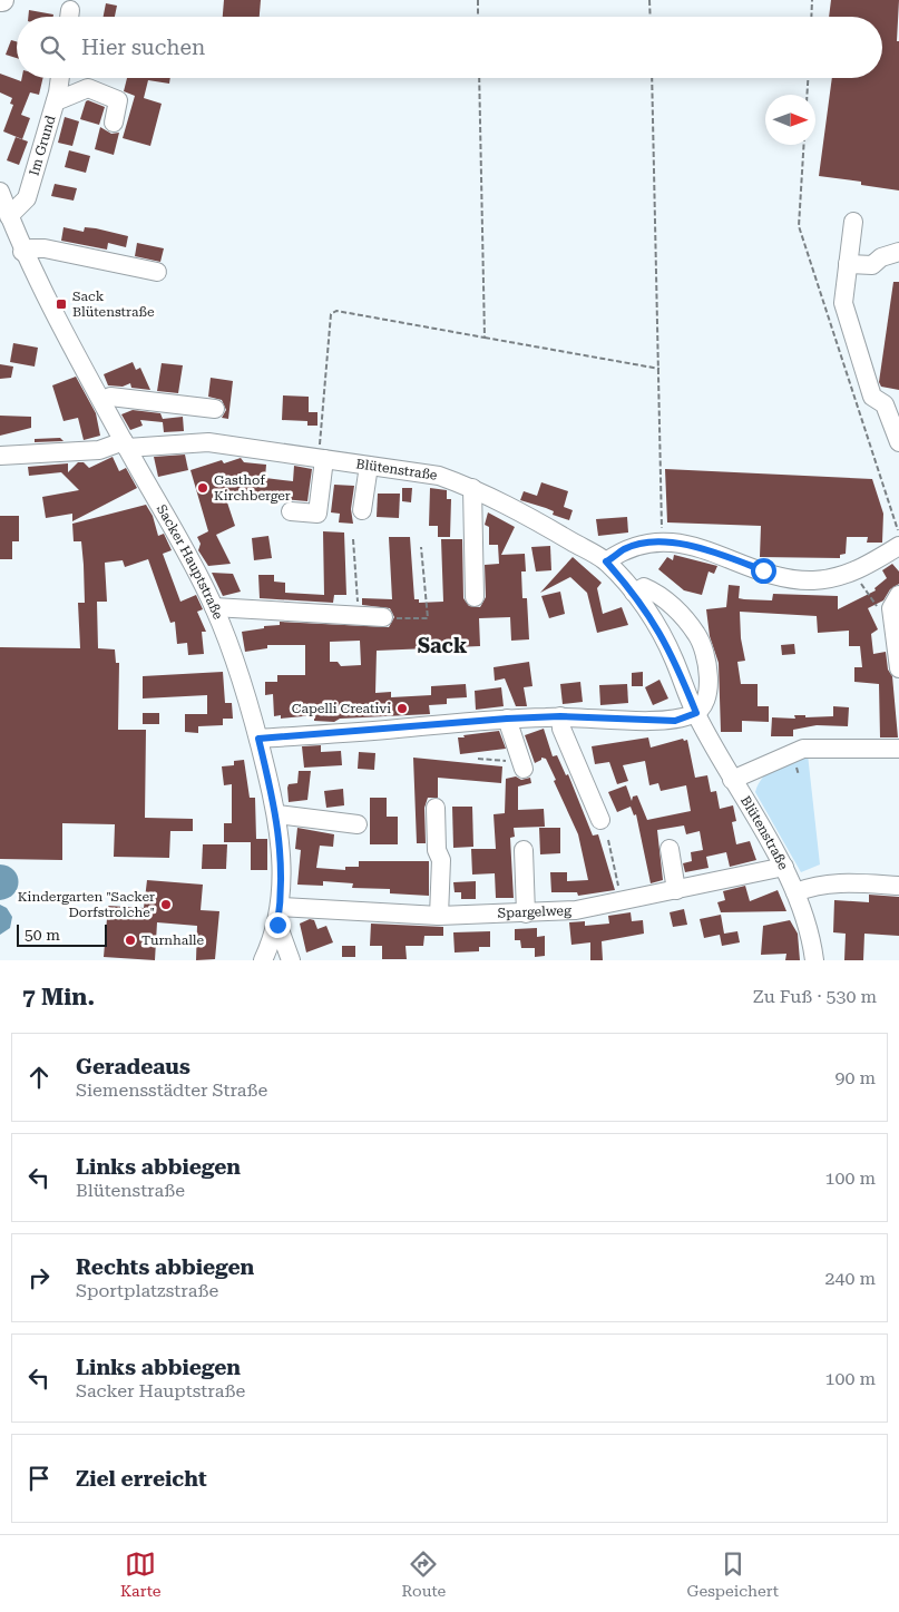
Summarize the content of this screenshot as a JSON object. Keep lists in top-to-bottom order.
{
  "streets": {
    "street": [
      "Im Grund",
      "Blütenstraße",
      "Sacker Hauptstraße",
      "Spargelweg"
    ]
  },
  "crossings": [
    ["Im Grund", "Sacker Hauptstraße"],
    ["Blütenstraße", "Sacker Hauptstraße"],
    ["Blütenstraße", "Spargelweg"],
    ["Sacker Hauptstraße", "Spargelweg"]
  ],
  "districts": ["Sack"],
  "places": {
    "transit": ["Sack Blütenstraße"],
    "other": [
      "Gasthof Kirchberger",
      "Capelli Creativi",
      "Kindergarten \"Sacker Dorfstrolche\"",
      "Turnhalle"
    ]
  },
  "scale_bar": "50 m",
  "north": "right",
  "page": {
    "search": "Hier suchen",
    "scale": "50 m",
    "heading": ["7 Min.", "Zu Fuß · 530 m"],
    "list": [
      ["Geradeaus", "Siemensstädter Straße", "90 m"],
      ["Links abbiegen", "Blütenstraße", "100 m"],
      ["Rechts abbiegen", "Sportplatzstraße", "240 m"],
      ["Links abbiegen", "Sacker Hauptstraße", "100 m"],
      "Ziel erreicht"
    ],
    "nav": ["Karte", "Route", "Gespeichert"]
  }
}
